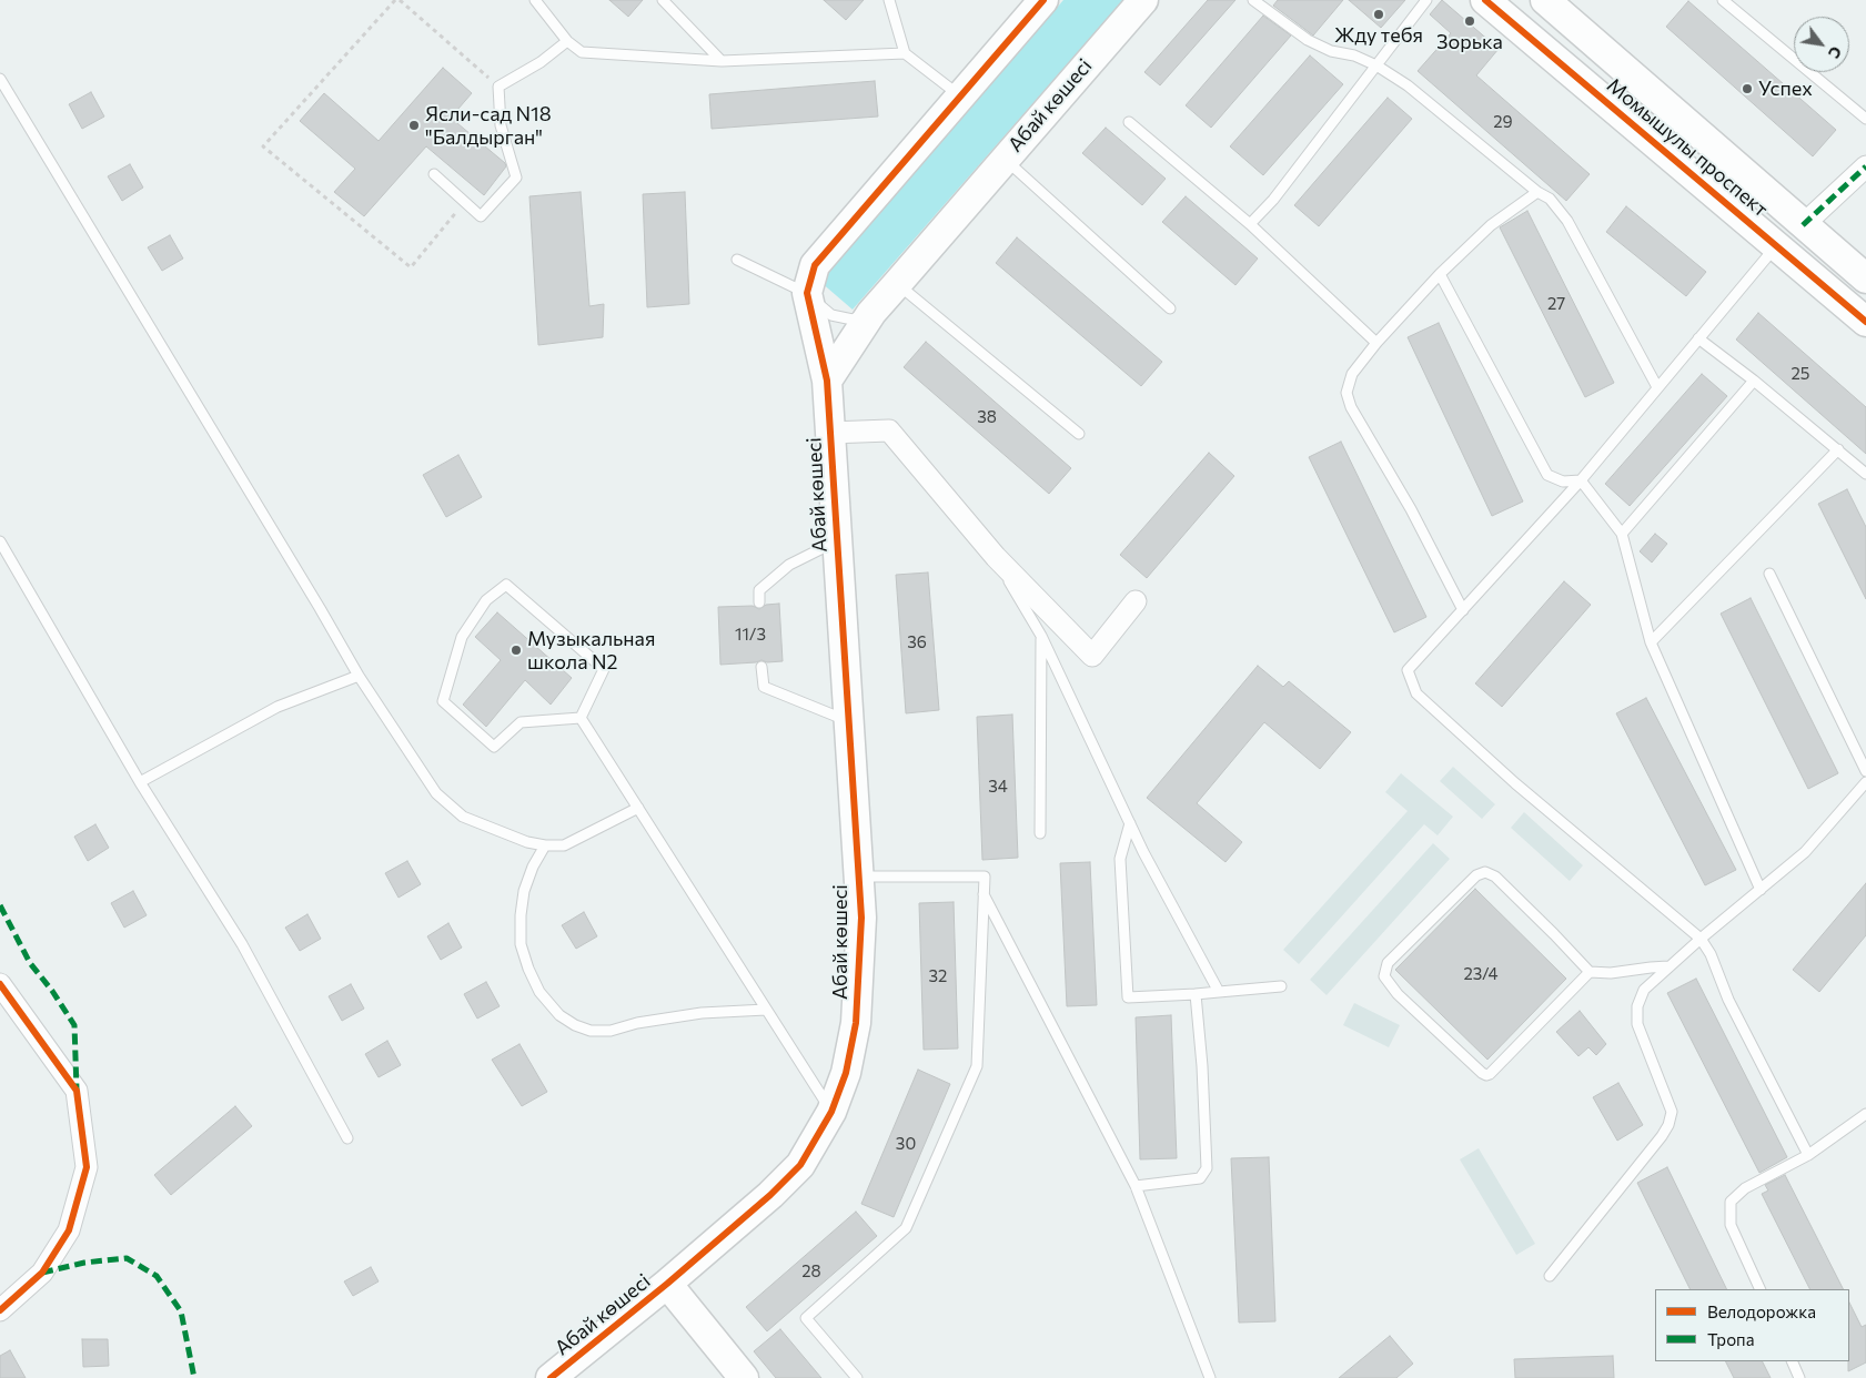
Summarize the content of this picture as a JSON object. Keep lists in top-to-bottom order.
{
  "streets": {
    "street": ["Абай көшесі", "Момышулы проспект"]
  },
  "places": [
    "Жду тебя",
    "Зорька",
    "Успех",
    "Ясли-сад N18 \"Балдырган\"",
    "Музыкальная школа N2"
  ],
  "house_numbers": [
    "29",
    "27",
    "25",
    "38",
    "11/3",
    "36",
    "34",
    "23/4",
    "32",
    "30",
    "28"
  ],
  "legend": ["Велодорожка", "Тропа"],
  "north": "bottom right"
}
